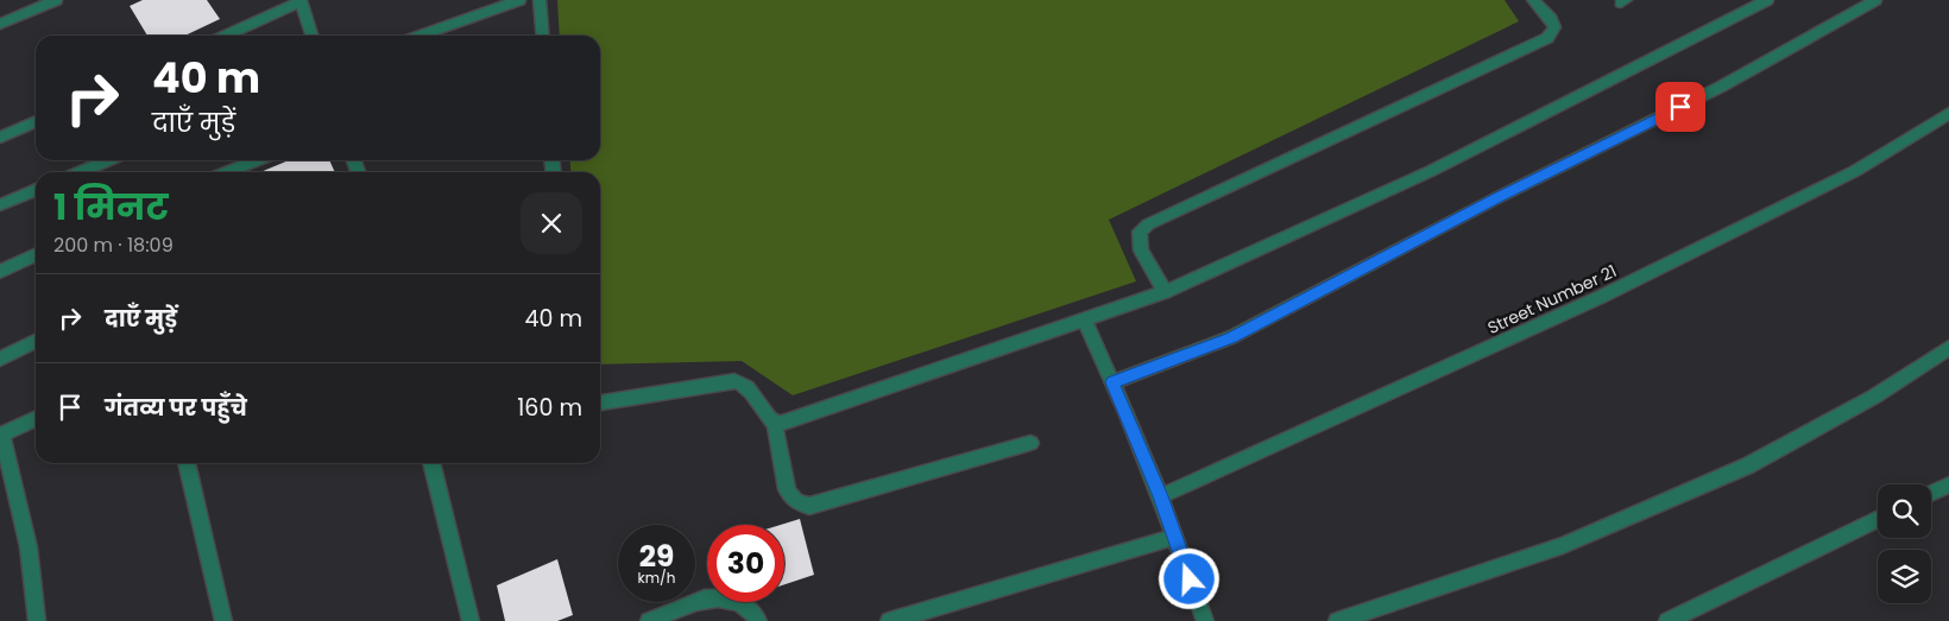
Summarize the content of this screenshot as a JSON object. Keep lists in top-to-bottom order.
{
  "streets": {
    "street": ["Street Number 21"]
  },
  "page": {
    "turn": ["40 m", "दाएँ मुड़ें"],
    "heading": ["1 मिनट", "200 m · 18:09"],
    "list": [
      {
        "name": "दाएँ मुड़ें",
        "value": "40 m"
      },
      {
        "name": "गंतव्य पर पहुँचे",
        "value": "160 m"
      }
    ],
    "speed": "29 km/h",
    "limit": "30"
  }
}
